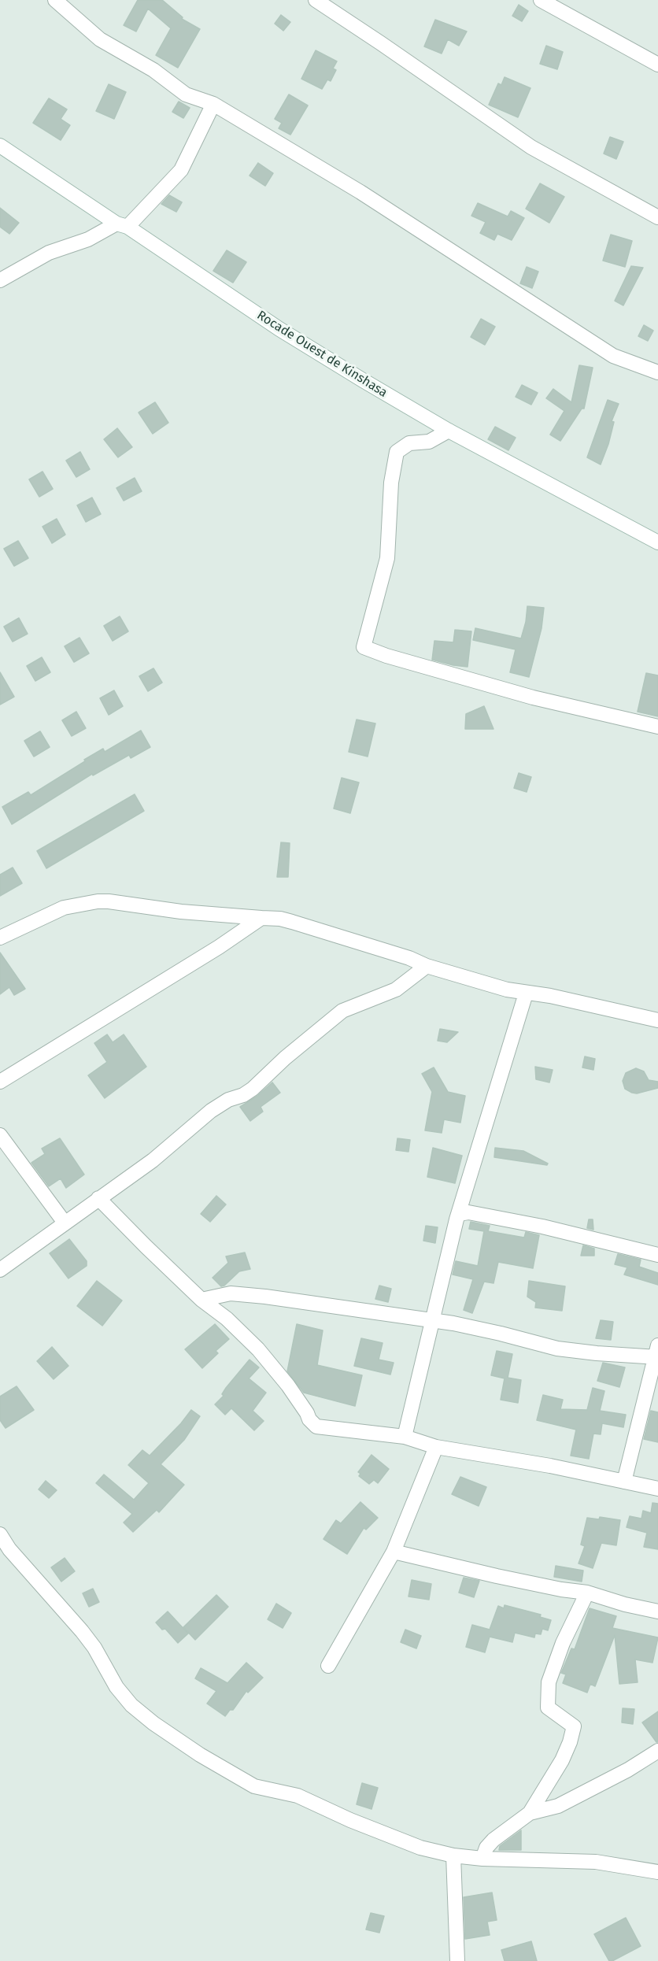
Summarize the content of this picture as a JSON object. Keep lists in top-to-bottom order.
{
  "streets": {
    "street": ["Rocade Ouest de Kinshasa"]
  }
}
